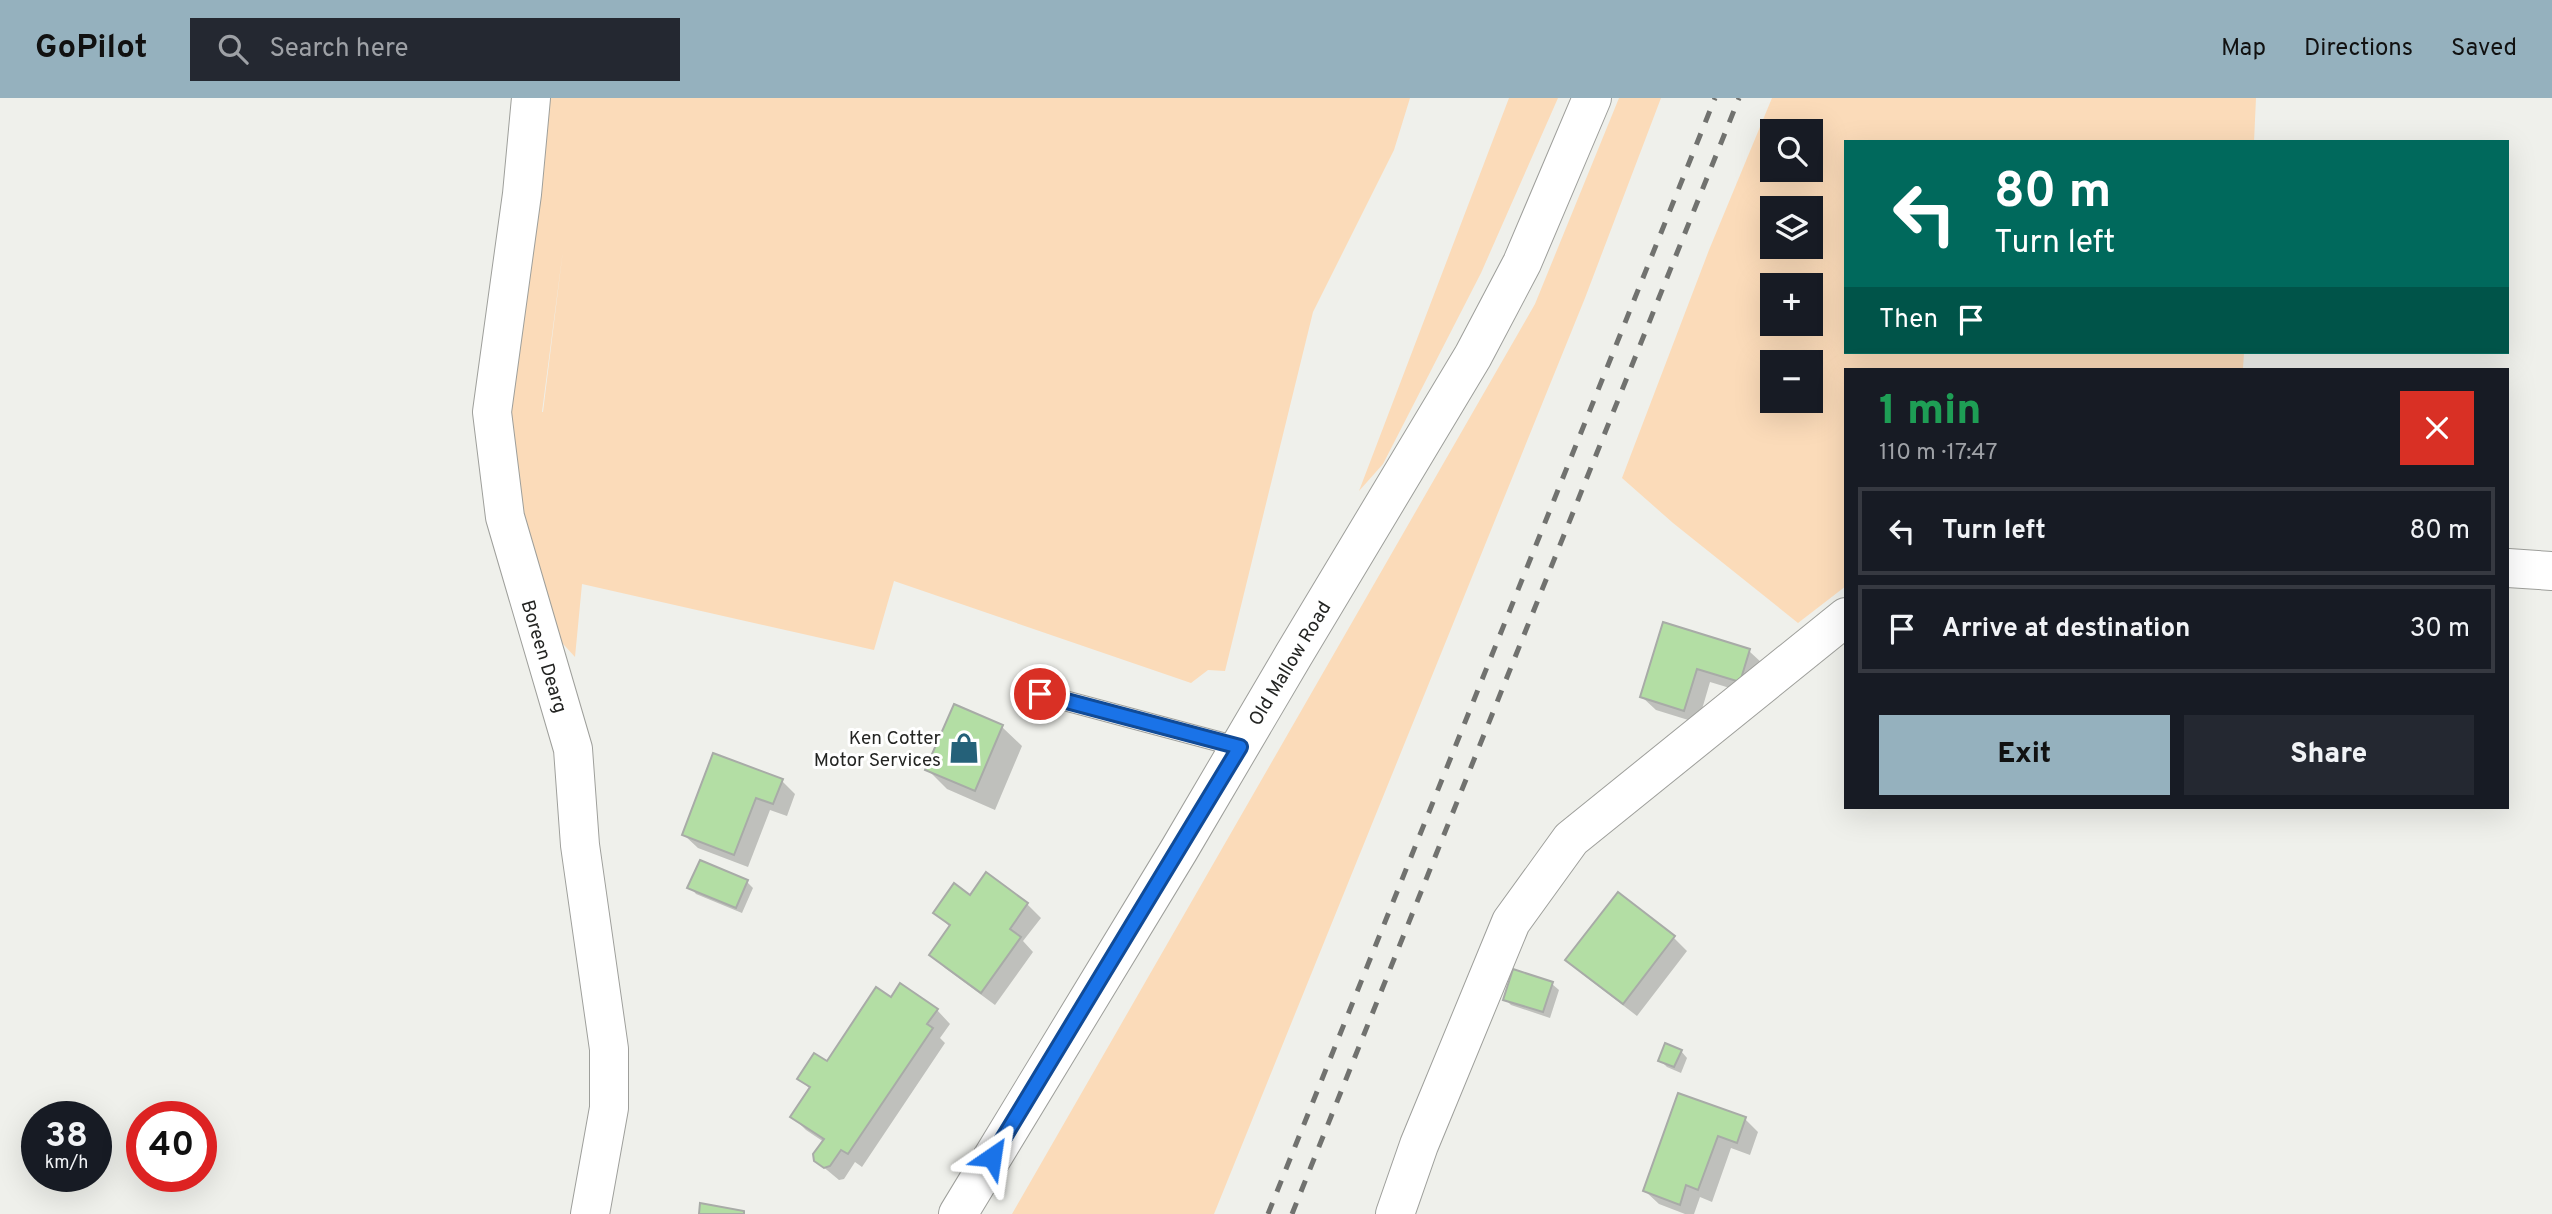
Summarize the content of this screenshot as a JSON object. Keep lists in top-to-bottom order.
{
  "streets": {
    "street": ["Boreen Dearg", "Old Mallow Road"]
  },
  "places": {
    "shop": ["Ken Cotter Motor Services"]
  },
  "page": {
    "header": "GoPilot",
    "search": "Search here",
    "nav": ["Map", "Directions", "Saved"],
    "map_buttons": ["+", "−"],
    "turn": ["80 m", "Turn left"],
    "then": "Then",
    "heading": ["1 min", "110 m · 17:47"],
    "list": [
      {
        "name": "Turn left",
        "value": "80 m"
      },
      {
        "name": "Arrive at destination",
        "value": "30 m"
      }
    ],
    "buttons": ["Exit", "Share"],
    "speed": "38 km/h",
    "limit": "40"
  }
}
